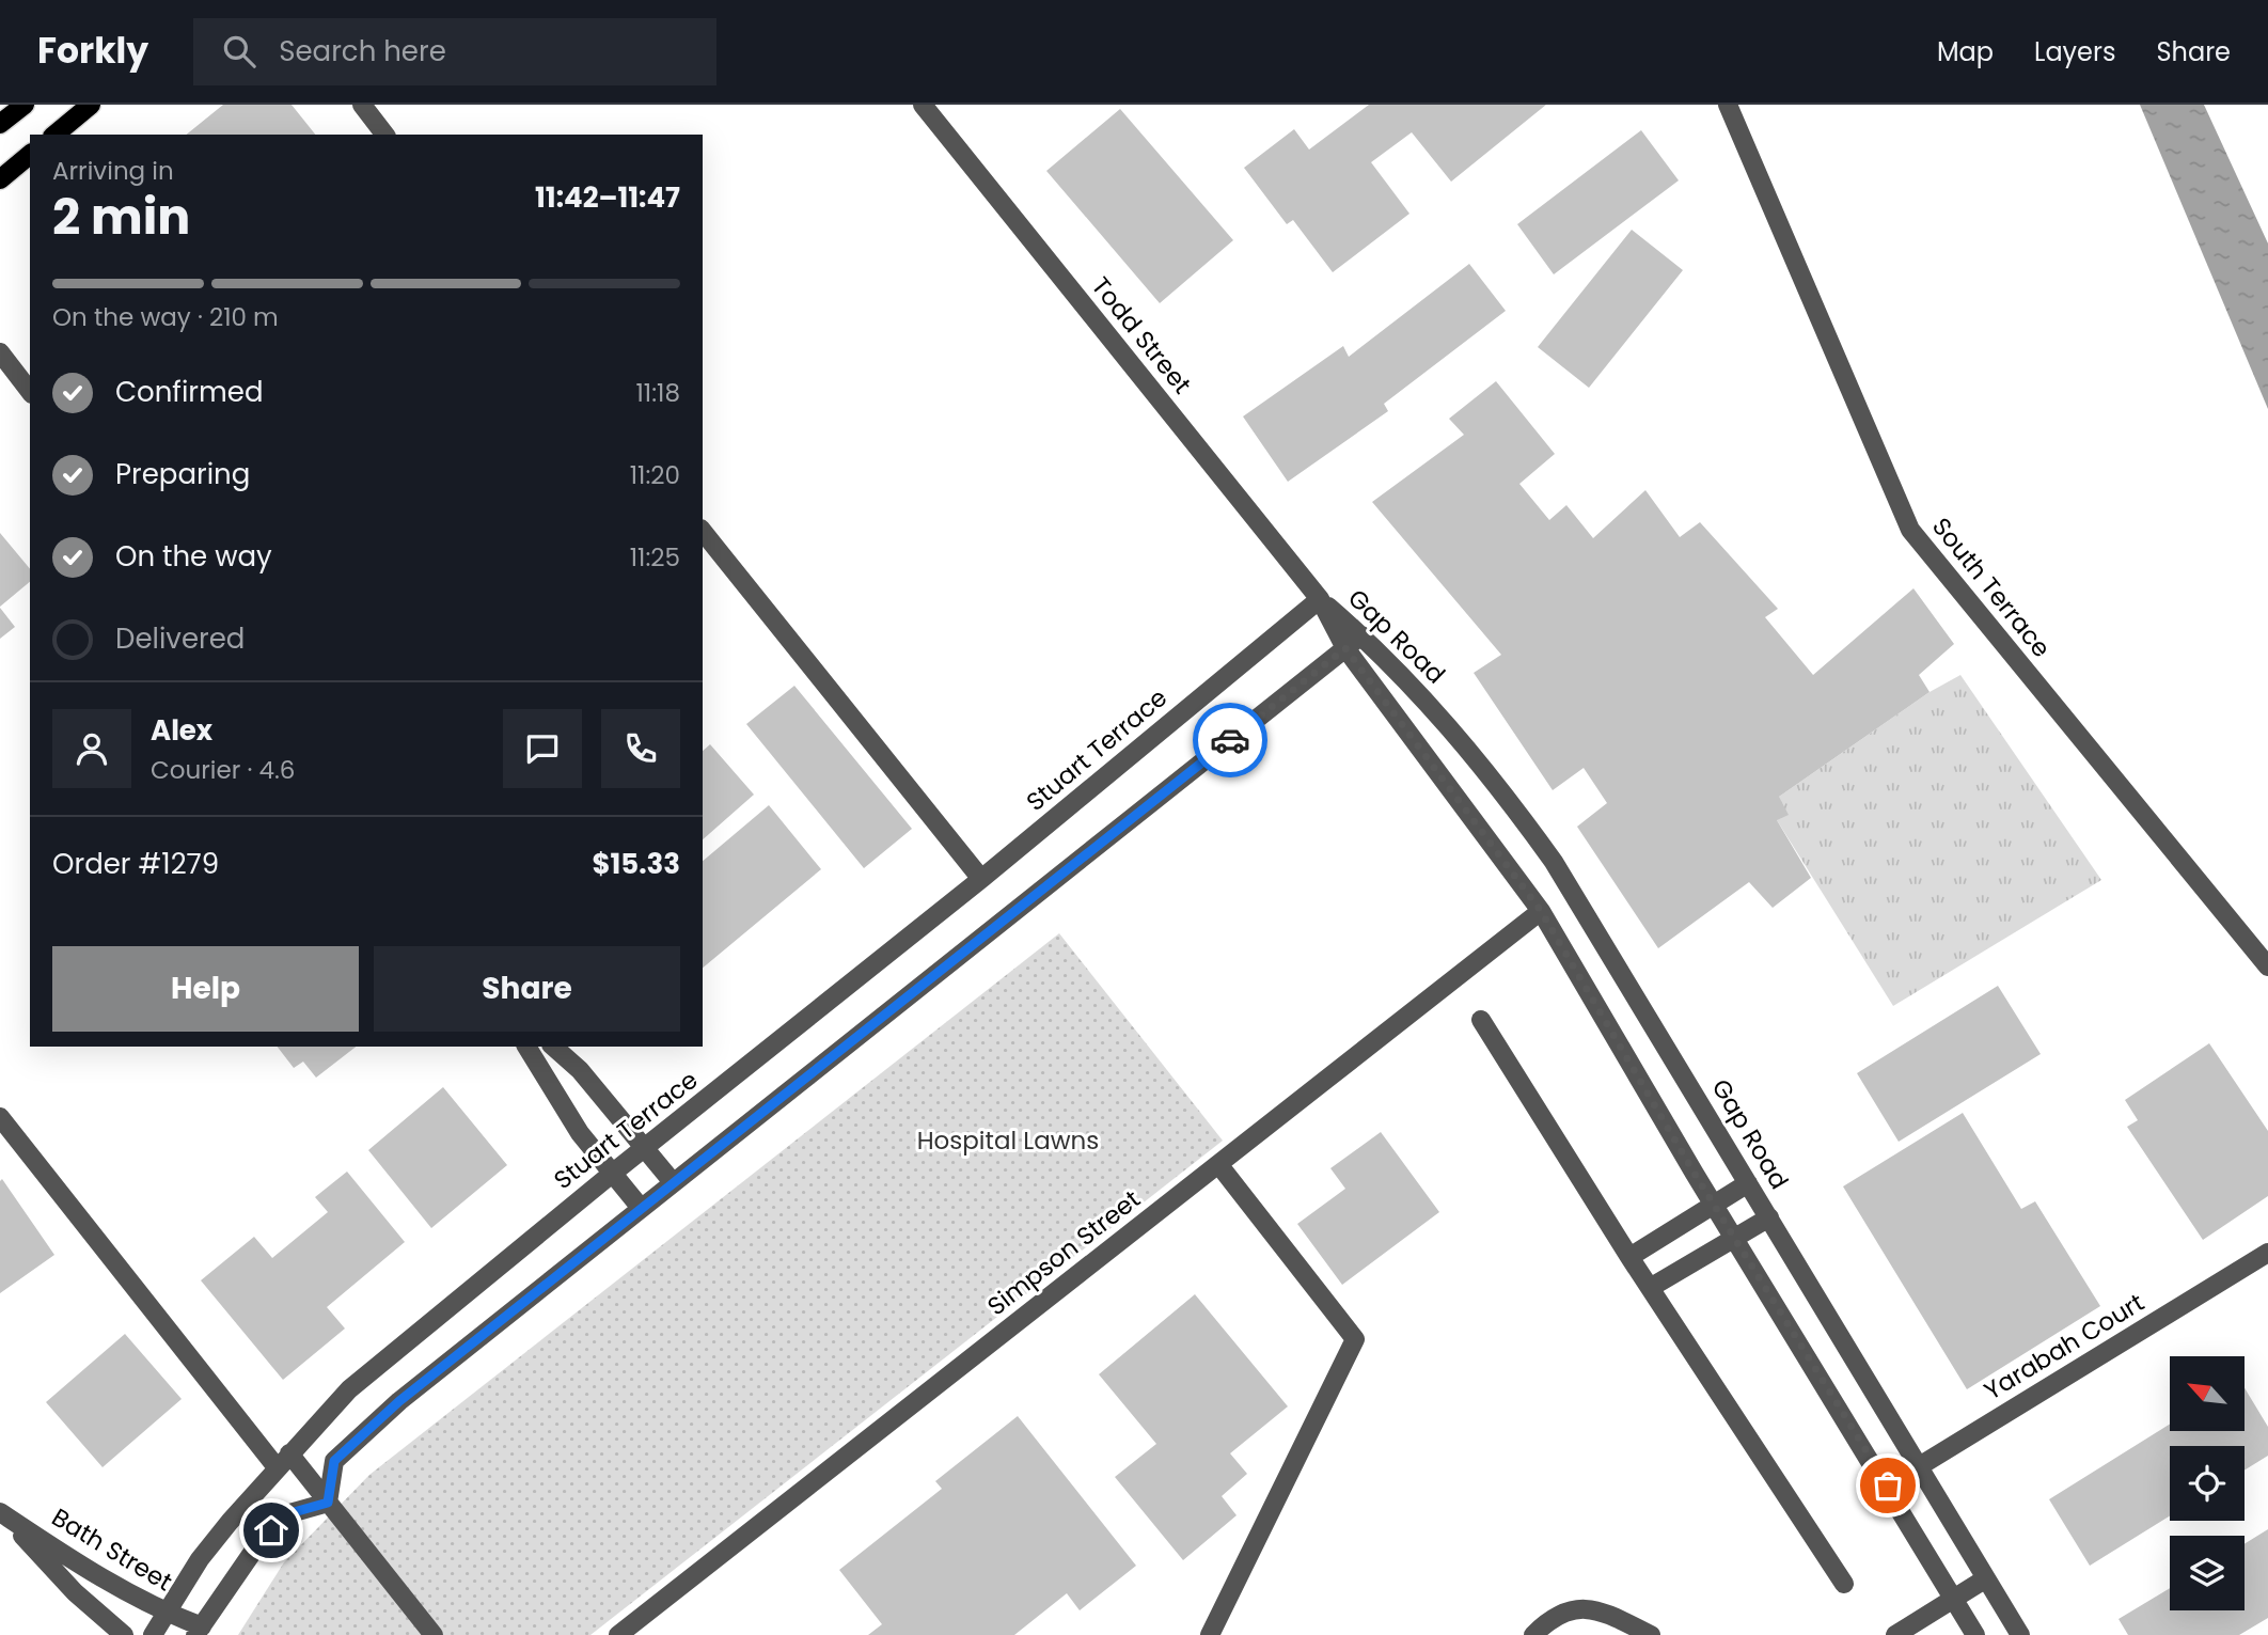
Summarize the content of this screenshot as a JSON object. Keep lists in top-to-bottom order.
{
  "streets": {
    "street": [
      "Todd Street",
      "South Terrace",
      "Gap Road",
      "Stuart Terrace",
      "Simpson Street",
      "Yarabah Court",
      "Bath Street"
    ]
  },
  "crossings": [
    ["Todd Street", "Gap Road"],
    ["Todd Street", "Stuart Terrace"],
    ["Gap Road", "Stuart Terrace"],
    ["Gap Road", "Simpson Street"],
    ["Gap Road", "Yarabah Court"],
    ["Stuart Terrace", "Bath Street"]
  ],
  "parks": ["Hospital Lawns"],
  "north": "top left",
  "page": {
    "header": "Forkly",
    "search": "Search here",
    "nav": ["Map", "Layers", "Share"],
    "heading": ["2 min", "Arriving in", "11:42–11:47"],
    "panel": [
      "Alex",
      "Courier · 4.6",
      "Order #1279",
      "$15.33"
    ],
    "bar": "On the way · 210 m",
    "list": [
      ["Confirmed", "11:18"],
      ["Preparing", "11:20"],
      ["On the way", "11:25"],
      "Delivered"
    ],
    "buttons": ["Help", "Share"]
  }
}
